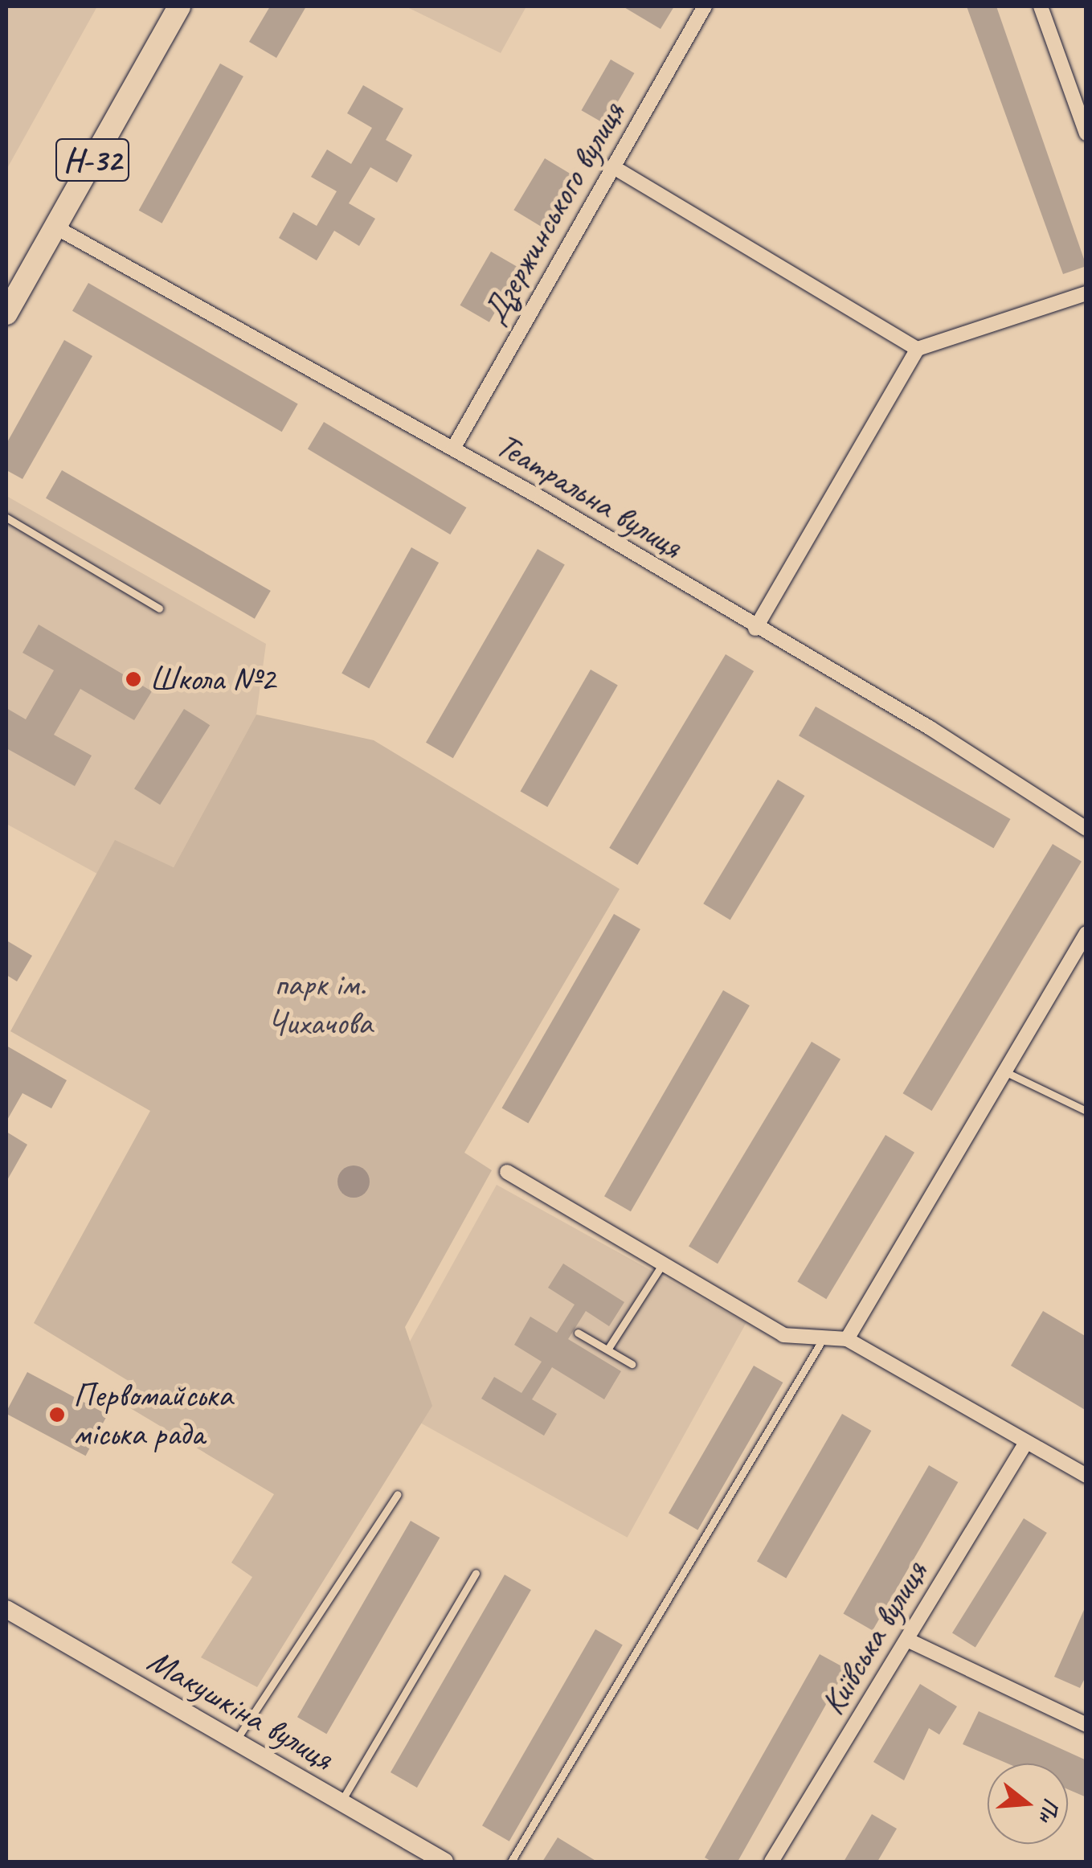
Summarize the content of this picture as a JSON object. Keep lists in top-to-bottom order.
{
  "streets": {
    "main road": ["Н-32"],
    "street": [
      "Дзержинського вулиця",
      "Театральна вулиця",
      "Київська вулиця",
      "Макушкіна вулиця"
    ]
  },
  "crossings": [
    ["Н-32", "Театральна вулиця"],
    ["Дзержинського вулиця", "Театральна вулиця"]
  ],
  "parks": ["парк ім. Чихачова"],
  "places": ["Школа №2", "Первомайська міська рада"],
  "north": "right"
}
